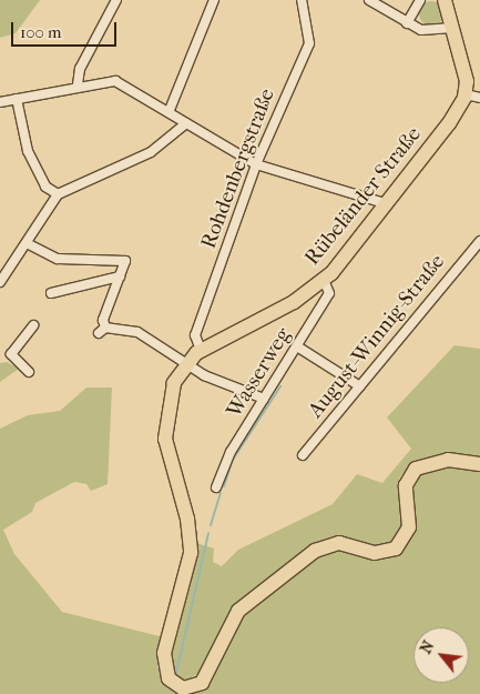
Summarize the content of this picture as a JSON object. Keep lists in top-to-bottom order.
{
  "streets": {
    "main road": ["Rübeländer Straße"],
    "street": ["Rohdenbergstraße", "August-Winnig-Straße", "Wasserweg"]
  },
  "crossings": [
    ["Rohdenbergstraße", "Rübeländer Straße"],
    ["Rübeländer Straße", "Wasserweg"]
  ],
  "scale_bar": "100 m",
  "north": "top left"
}
